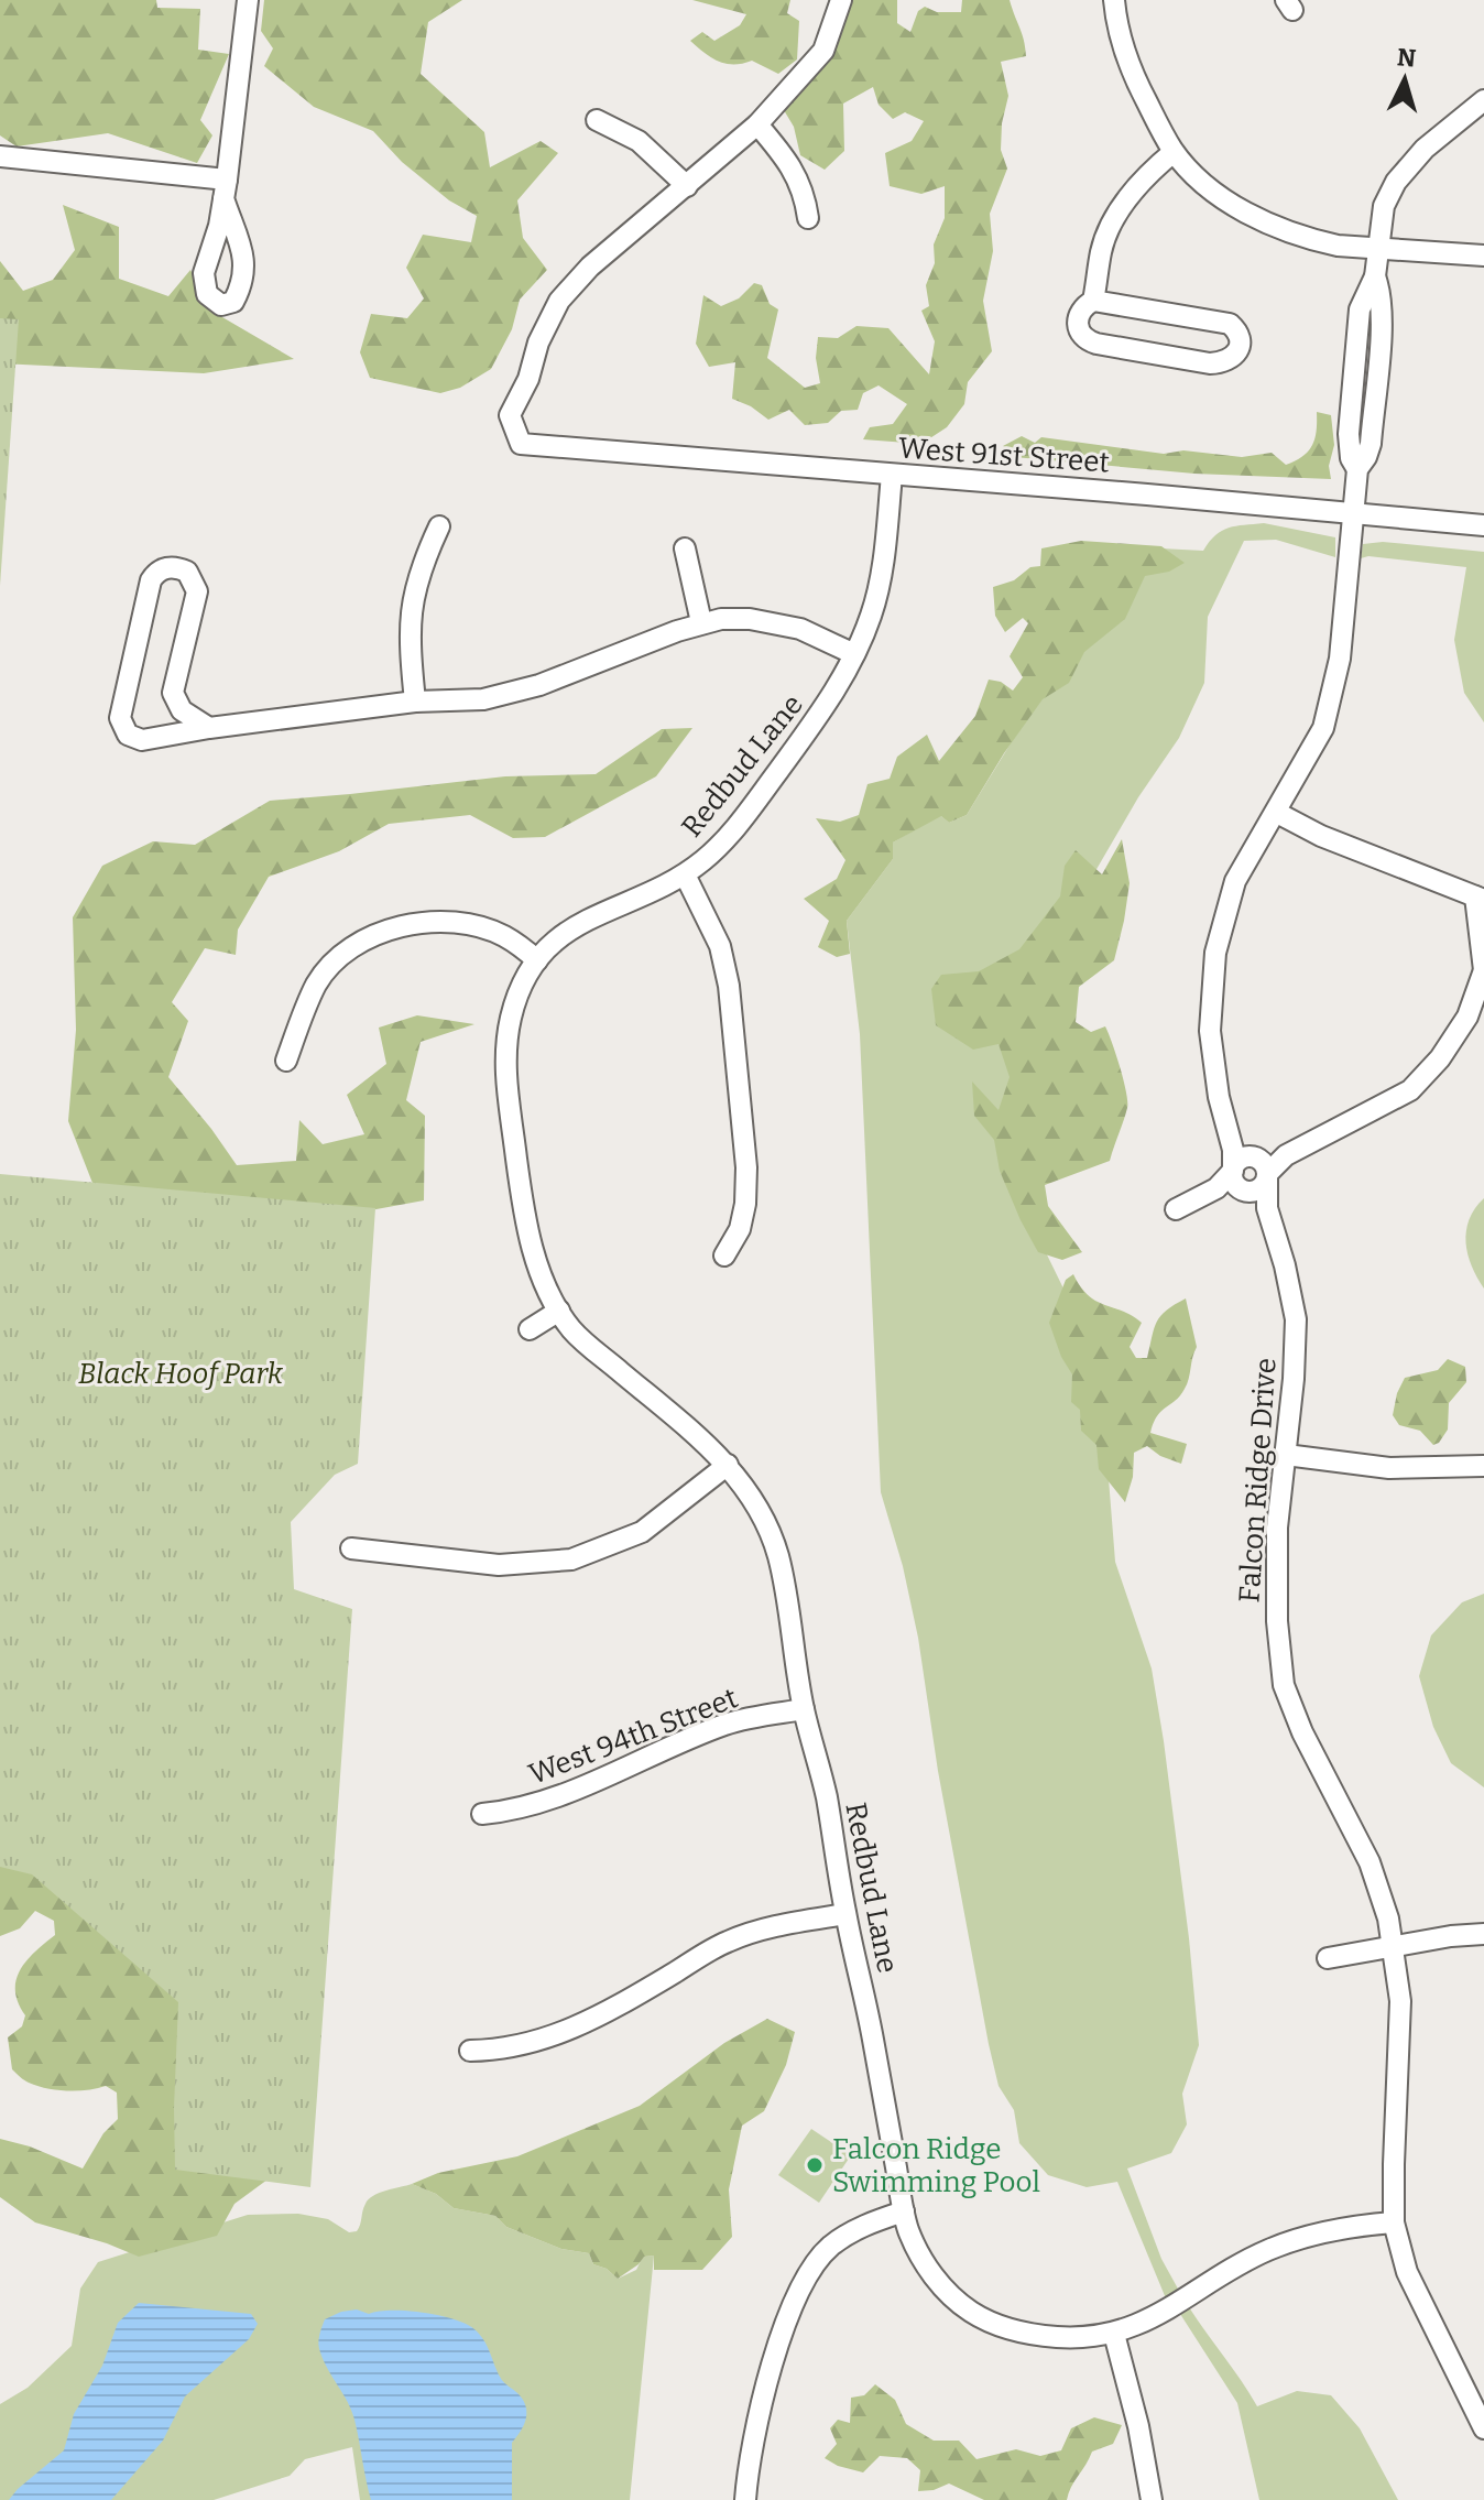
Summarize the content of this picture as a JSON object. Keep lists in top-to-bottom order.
{
  "streets": {
    "street": [
      "West 91st Street",
      "Redbud Lane",
      "Falcon Ridge Drive",
      "West 94th Street"
    ]
  },
  "crossings": [
    ["West 91st Street", "Redbud Lane"],
    ["Redbud Lane", "Falcon Ridge Drive"],
    ["Redbud Lane", "West 94th Street"]
  ],
  "parks": ["Black Hoof Park"],
  "places": ["Falcon Ridge Swimming Pool"],
  "north": "top"
}
